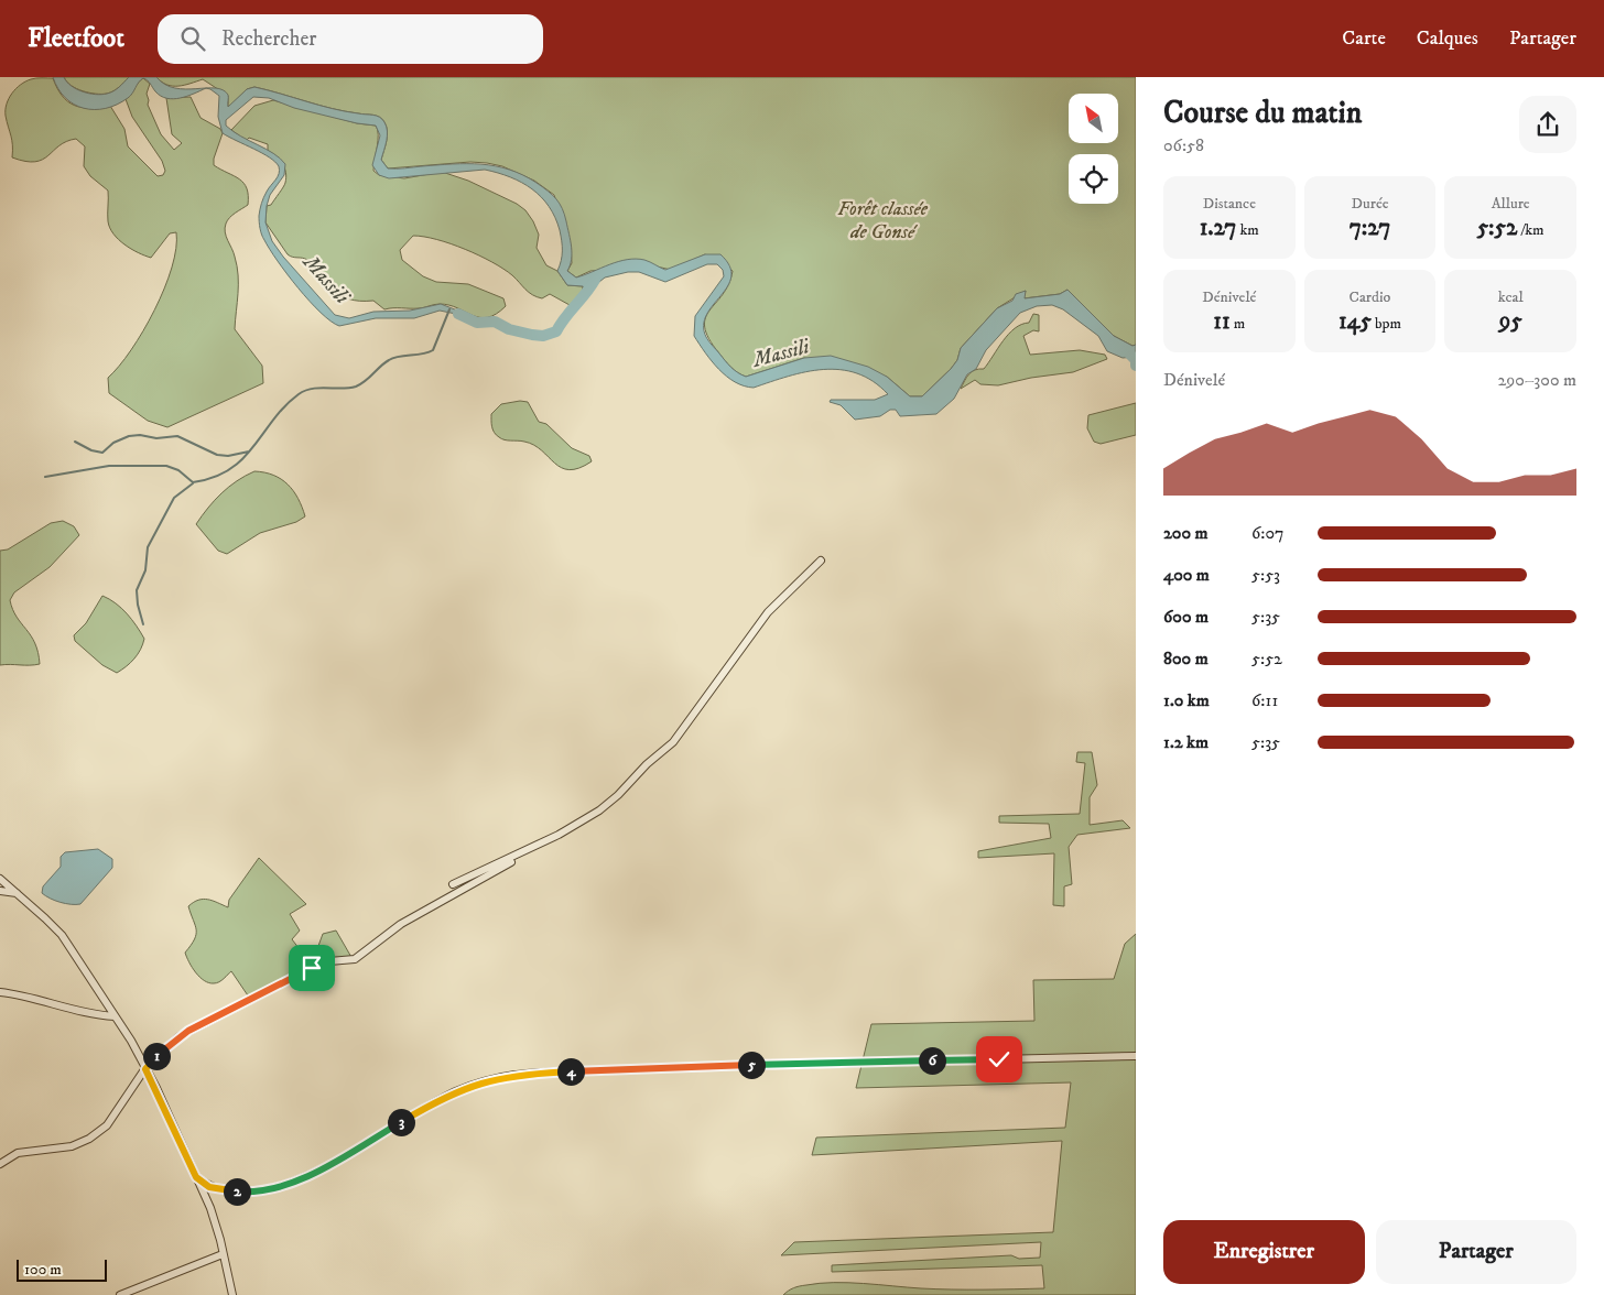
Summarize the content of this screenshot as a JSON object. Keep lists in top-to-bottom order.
{
  "water": ["Massili"],
  "parks": ["Forêt classée de Gonsé"],
  "scale_bar": "100 m",
  "north": "top left",
  "page": {
    "header": "Fleetfoot",
    "search": "Rechercher",
    "nav": ["Carte", "Calques", "Partager"],
    "heading": ["Course du matin", "06:58"],
    "stats": [
      ["Distance", "1.27 km"],
      ["Durée", "7:27"],
      ["Allure", "5:52 /km"],
      ["Dénivelé", "11 m"],
      ["Cardio", "145 bpm"],
      ["kcal", "95"]
    ],
    "chart": ["Dénivelé", "290–300 m"],
    "list": [
      {
        "name": "200 m",
        "note": "6:07"
      },
      {
        "name": "400 m",
        "note": "5:53"
      },
      {
        "name": "600 m",
        "note": "5:35"
      },
      {
        "name": "800 m",
        "note": "5:52"
      },
      {
        "name": "1.0 km",
        "note": "6:11"
      },
      {
        "name": "1.2 km",
        "note": "5:35"
      }
    ],
    "pins": [
      "1",
      "6",
      "5",
      "4",
      "3",
      "2"
    ],
    "buttons": ["Enregistrer", "Partager"],
    "scale": "100 m"
  }
}
